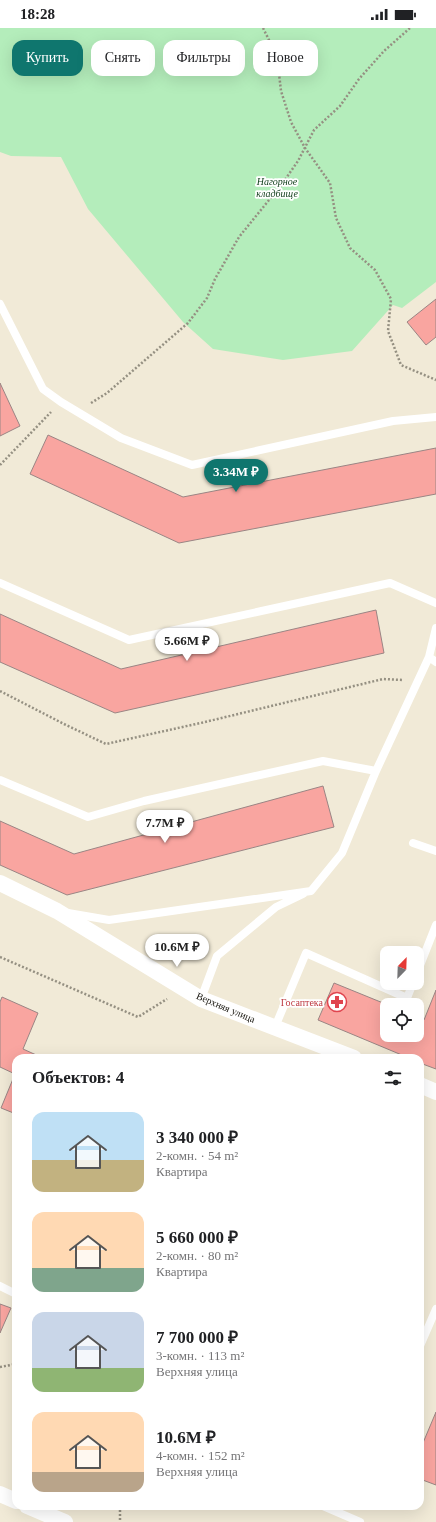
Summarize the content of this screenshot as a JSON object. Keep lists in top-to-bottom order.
{
  "streets": {
    "street": ["Верхняя улица"]
  },
  "parks": ["Нагорное кладбище"],
  "places": {
    "pharmacy": ["Госаптека"]
  },
  "north": "top right",
  "page": {
    "status": "18:28",
    "chip": [
      "Купить",
      "Снять",
      "Фильтры",
      "Новое"
    ],
    "price": [
      "3.34M ₽",
      "5.66M ₽",
      "7.7M ₽",
      "10.6M ₽"
    ],
    "heading": "Объектов: 4",
    "list": [
      {
        "name": "3 340 000 ₽",
        "note": "2-комн. · 54 m² · Квартира"
      },
      {
        "name": "5 660 000 ₽",
        "note": "2-комн. · 80 m² · Квартира"
      },
      {
        "name": "7 700 000 ₽",
        "note": "3-комн. · 113 m² · Верхняя улица"
      },
      {
        "name": "10.6M ₽",
        "note": "4-комн. · 152 m² · Верхняя улица"
      }
    ]
  }
}
